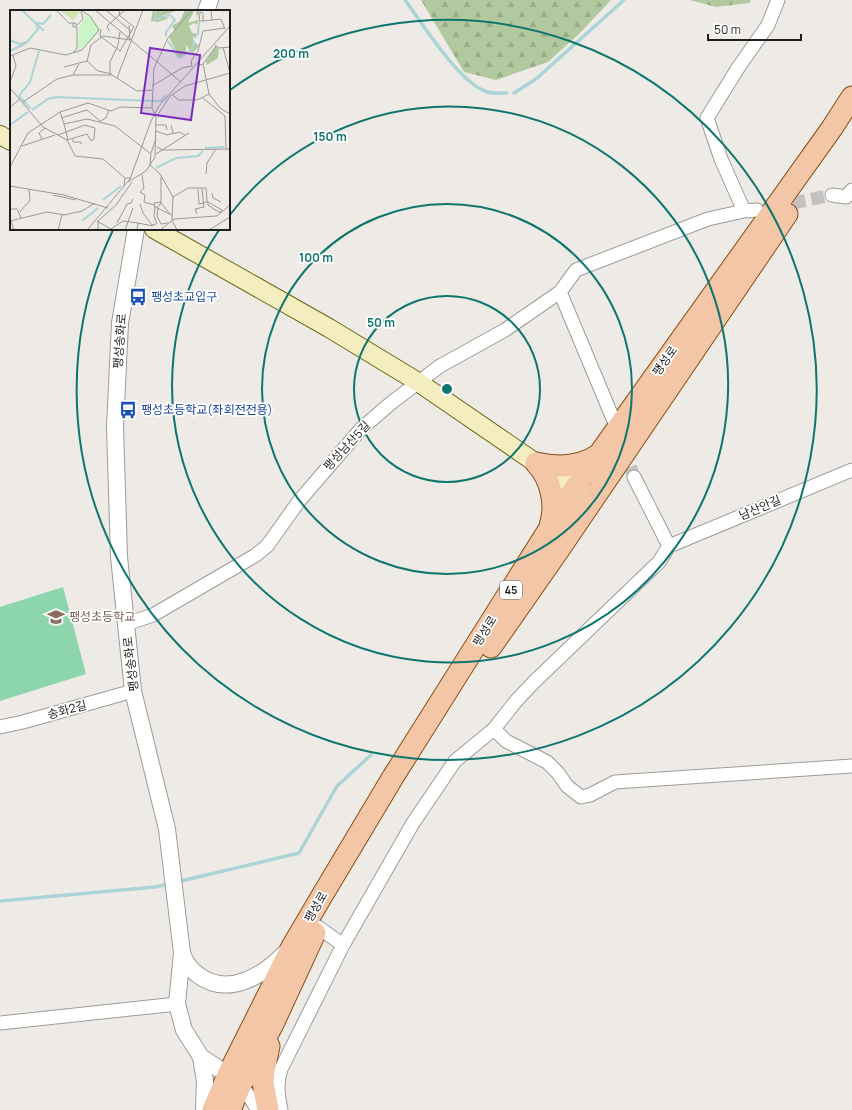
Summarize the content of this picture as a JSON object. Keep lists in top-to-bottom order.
{
  "streets": {
    "main road": ["팽성로", "45"],
    "street": [
      "팽성송화로",
      "팽성남산5길",
      "남산안길",
      "송화2길"
    ]
  },
  "crossings": [
    ["팽성송화로", "팽성로"],
    ["팽성송화로", "팽성남산5길"],
    ["팽성송화로", "송화2길"]
  ],
  "places": {
    "bus stop": ["팽성초교입구", "팽성초등학교(좌회전전용)"],
    "school or university": ["팽성초등학교"]
  },
  "scale_bar": "50 m",
  "rings": [
    "200 m",
    "150 m",
    "100 m",
    "50 m"
  ]
}
